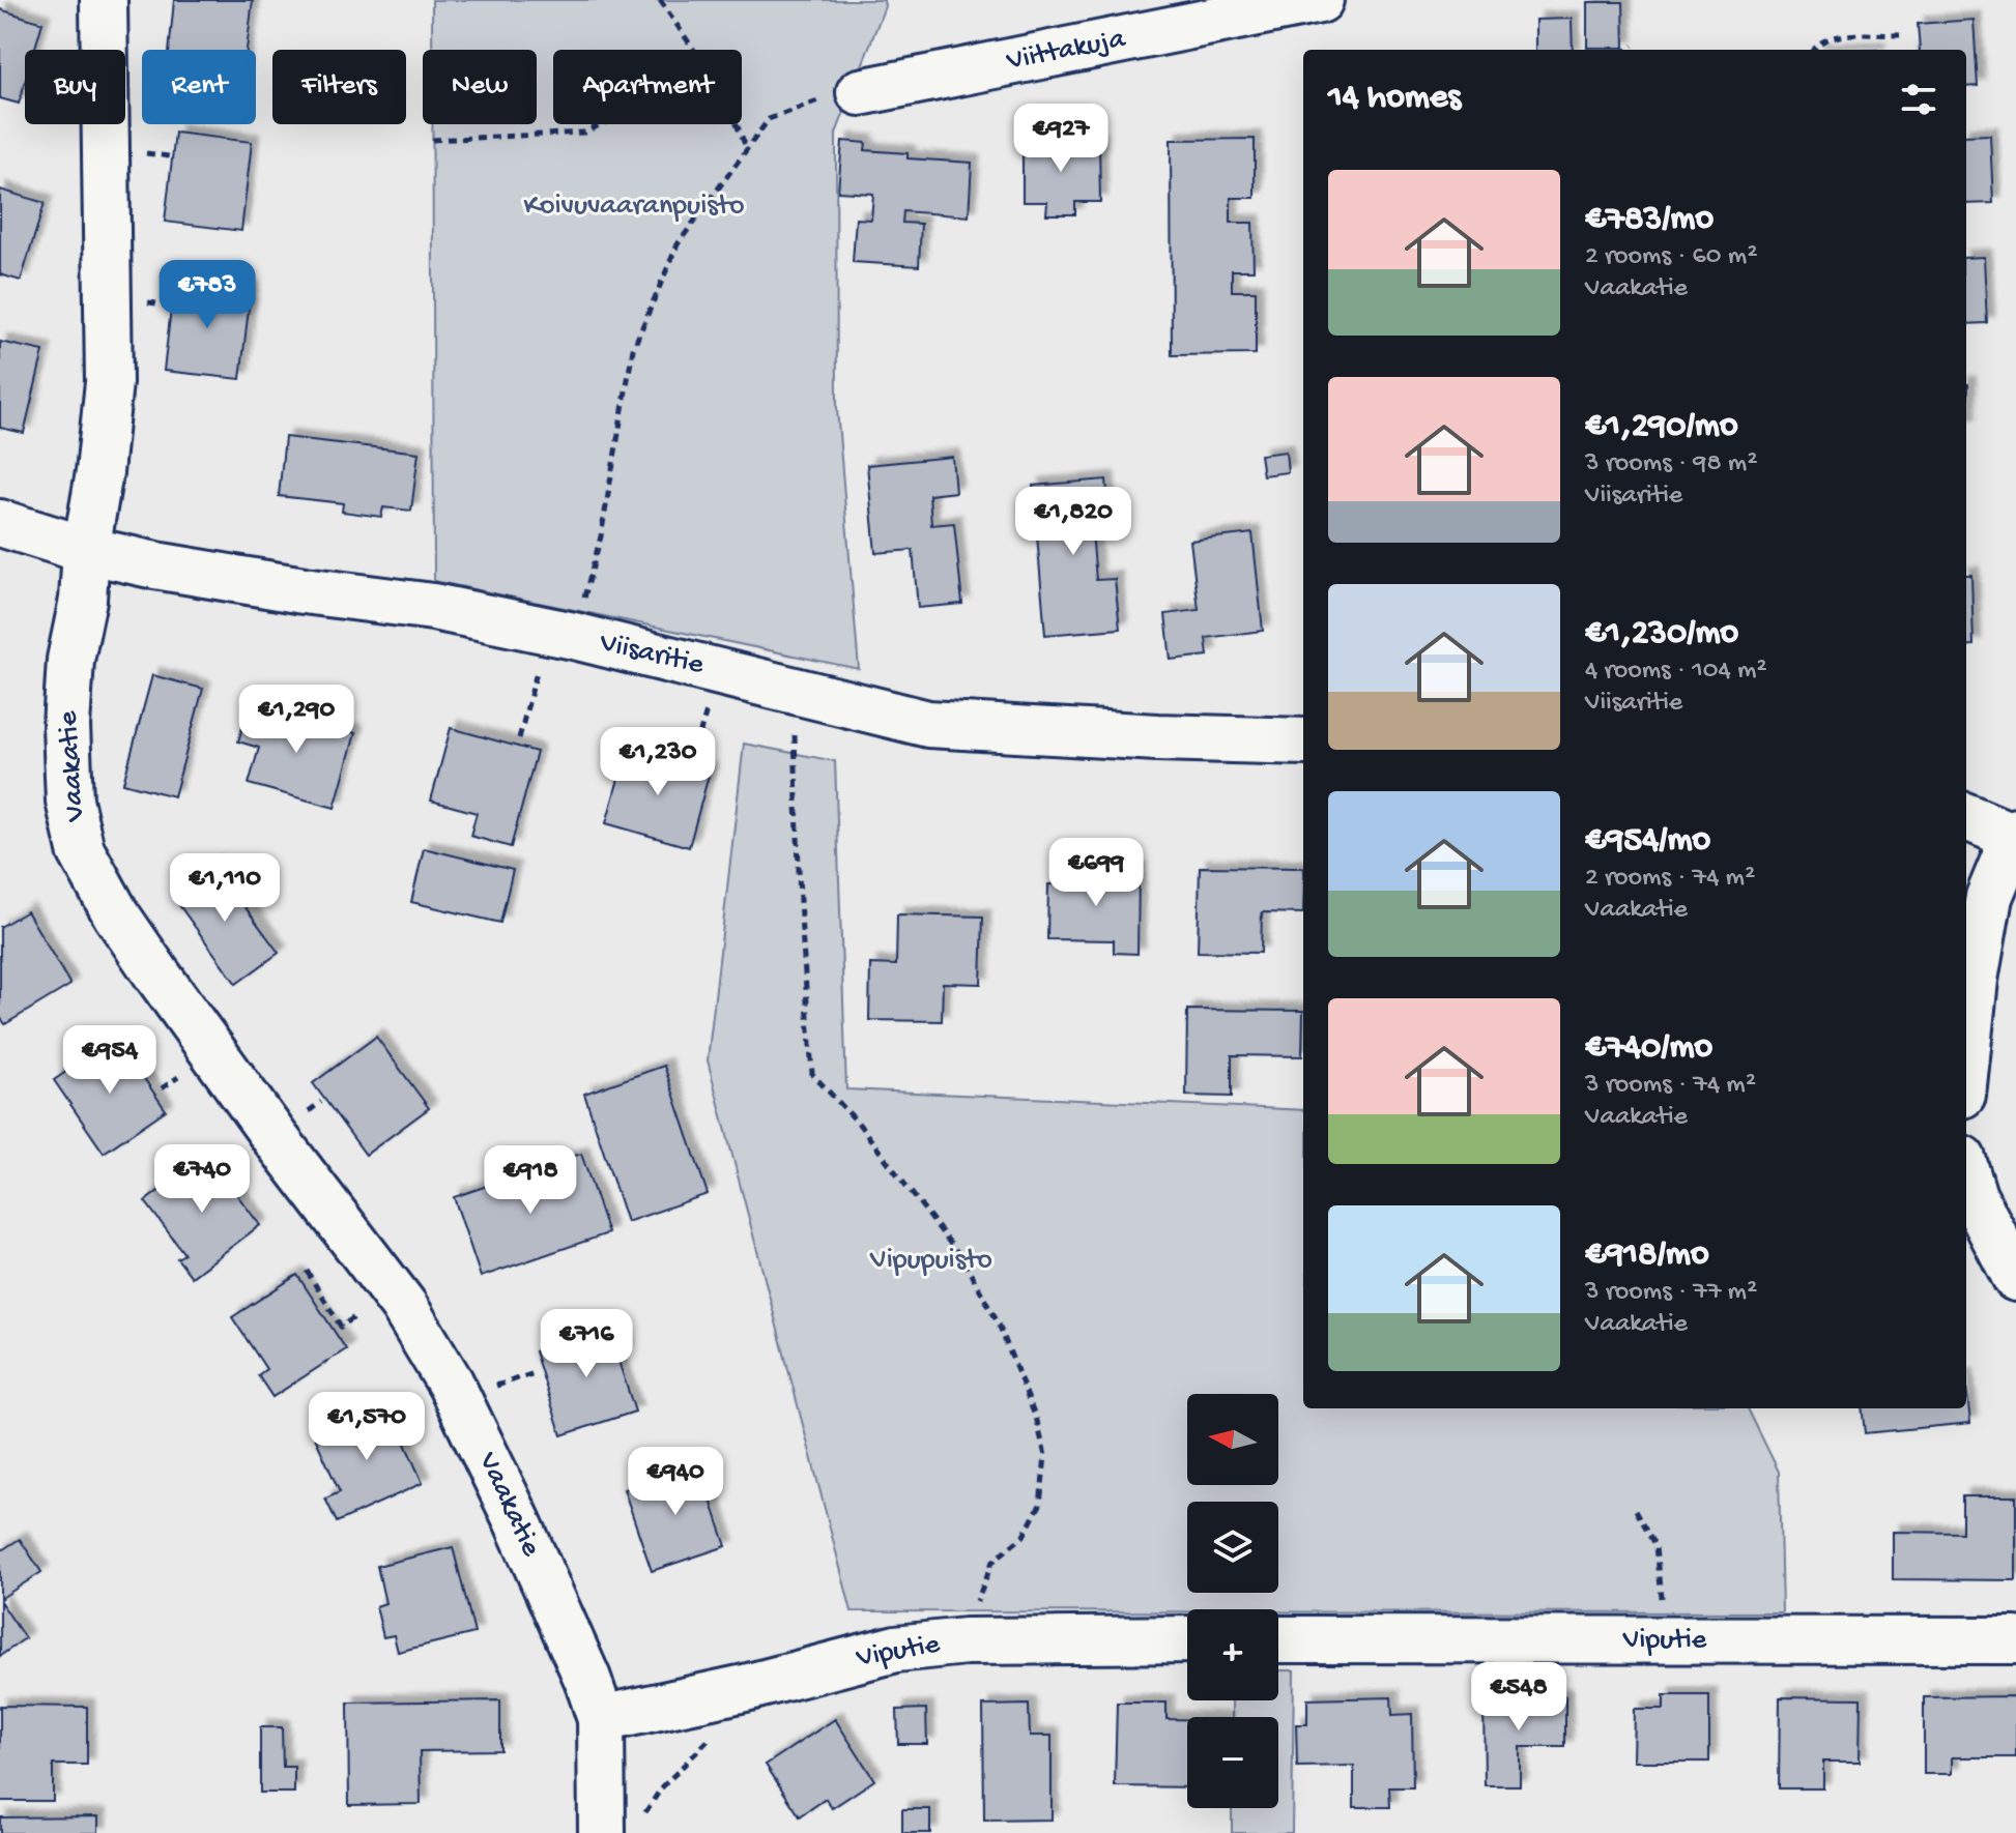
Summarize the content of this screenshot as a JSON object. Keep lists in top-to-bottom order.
{
  "streets": {
    "street": [
      "Viittakuja",
      "Viisaritie",
      "Vaakatie",
      "Viputie"
    ]
  },
  "crossings": [
    ["Viisaritie", "Vaakatie"],
    ["Vaakatie", "Viputie"]
  ],
  "parks": ["Koivuvaaranpuisto", "Vipupuisto"],
  "north": "left",
  "page": {
    "chip": [
      "Buy",
      "Rent",
      "Filters",
      "New",
      "Apartment"
    ],
    "heading": "14 homes",
    "price": [
      "€927",
      "€783",
      "€1,820",
      "€1,290",
      "€1,230",
      "€699",
      "€1,110",
      "€954",
      "€740",
      "€918",
      "€716",
      "€1,570",
      "€940",
      "€548"
    ],
    "list": [
      {
        "name": "€783/mo",
        "note": "2 rooms · 60 m² · Vaakatie"
      },
      {
        "name": "€1,290/mo",
        "note": "3 rooms · 98 m² · Viisaritie"
      },
      {
        "name": "€1,230/mo",
        "note": "4 rooms · 104 m² · Viisaritie"
      },
      {
        "name": "€954/mo",
        "note": "2 rooms · 74 m² · Vaakatie"
      },
      {
        "name": "€740/mo",
        "note": "3 rooms · 74 m² · Vaakatie"
      },
      {
        "name": "€918/mo",
        "note": "3 rooms · 77 m² · Vaakatie"
      }
    ],
    "map_buttons": ["+", "−"]
  }
}
